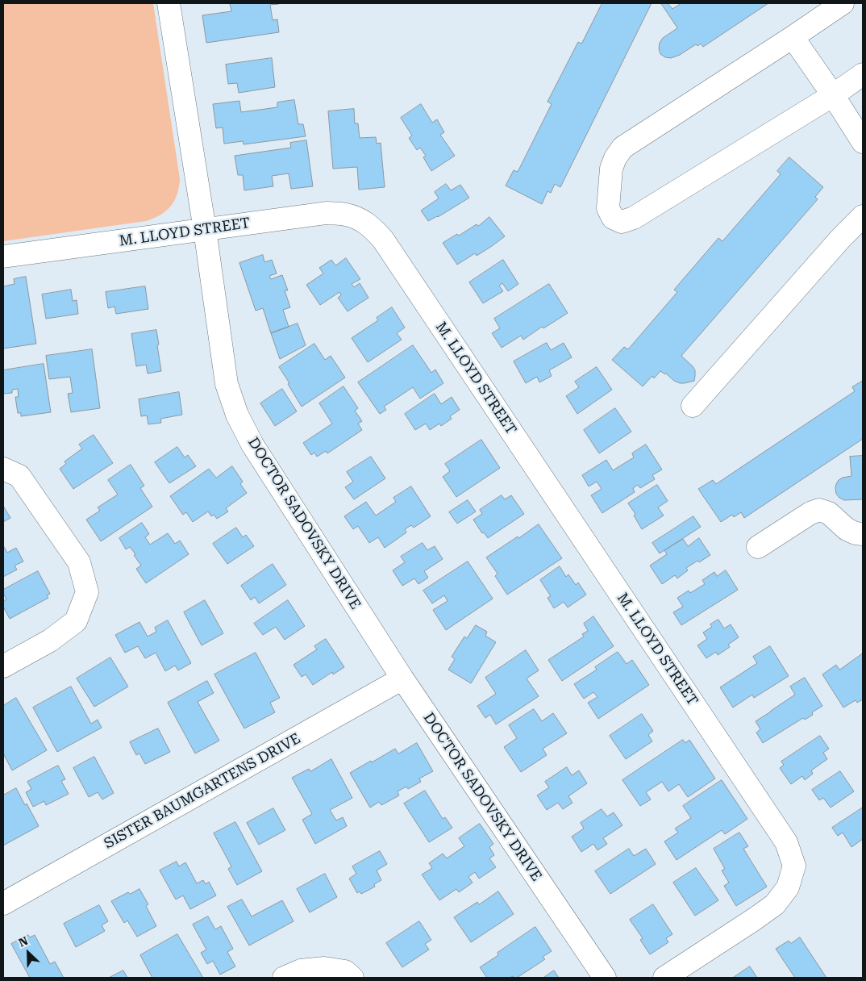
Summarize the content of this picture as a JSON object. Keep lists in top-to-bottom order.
{
  "streets": {
    "street": ["M. LLOYD STREET", "DOCTOR SADOVSKY DRIVE", "SISTER BAUMGARTENS DRIVE"]
  },
  "crossings": [
    ["M. LLOYD STREET", "DOCTOR SADOVSKY DRIVE"],
    ["DOCTOR SADOVSKY DRIVE", "SISTER BAUMGARTENS DRIVE"]
  ],
  "north": "top left"
}
